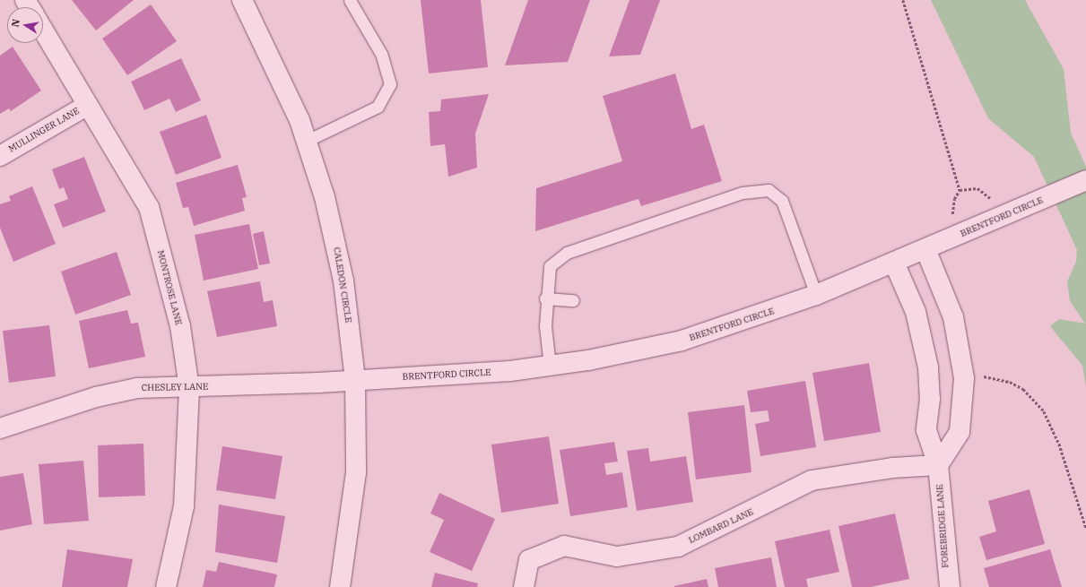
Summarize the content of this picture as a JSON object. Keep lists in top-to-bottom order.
{
  "streets": {
    "street": [
      "MULLINGER LANE",
      "BRENTFORD CIRCLE",
      "CALEDON CIRCLE",
      "MONTROSE LANE",
      "CHESLEY LANE",
      "LOMBARD LANE",
      "FOREBRIDGE LANE"
    ]
  },
  "crossings": [
    ["MULLINGER LANE", "MONTROSE LANE"],
    ["BRENTFORD CIRCLE", "CALEDON CIRCLE"],
    ["BRENTFORD CIRCLE", "CHESLEY LANE"],
    ["BRENTFORD CIRCLE", "FOREBRIDGE LANE"],
    ["CALEDON CIRCLE", "CHESLEY LANE"],
    ["MONTROSE LANE", "CHESLEY LANE"],
    ["LOMBARD LANE", "FOREBRIDGE LANE"]
  ],
  "north": "left"
}
